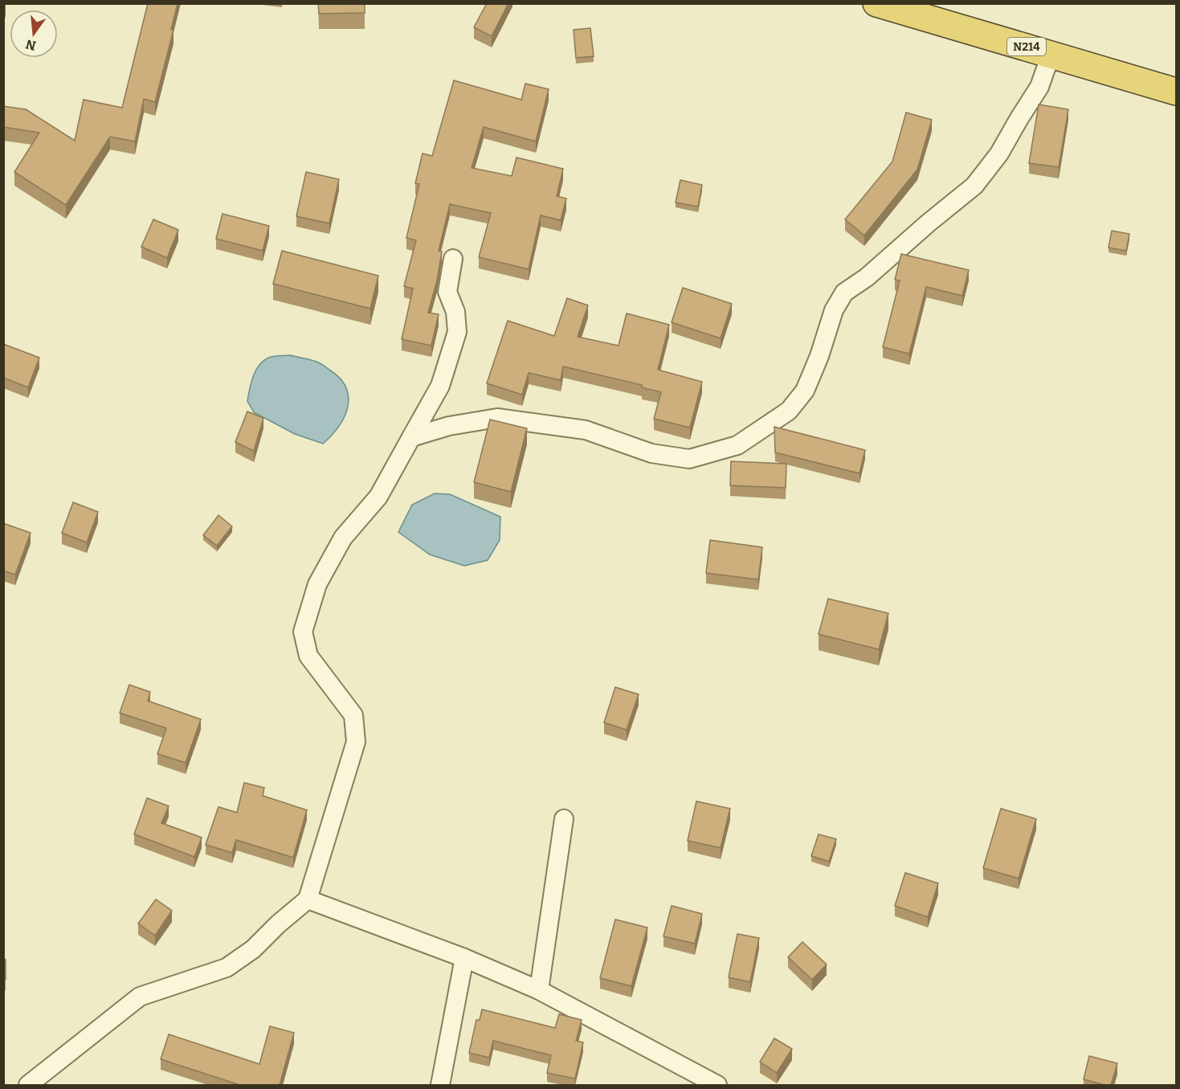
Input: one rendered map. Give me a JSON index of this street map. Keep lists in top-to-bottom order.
{
  "streets": {
    "highway": ["N214"]
  },
  "north": "bottom"
}
